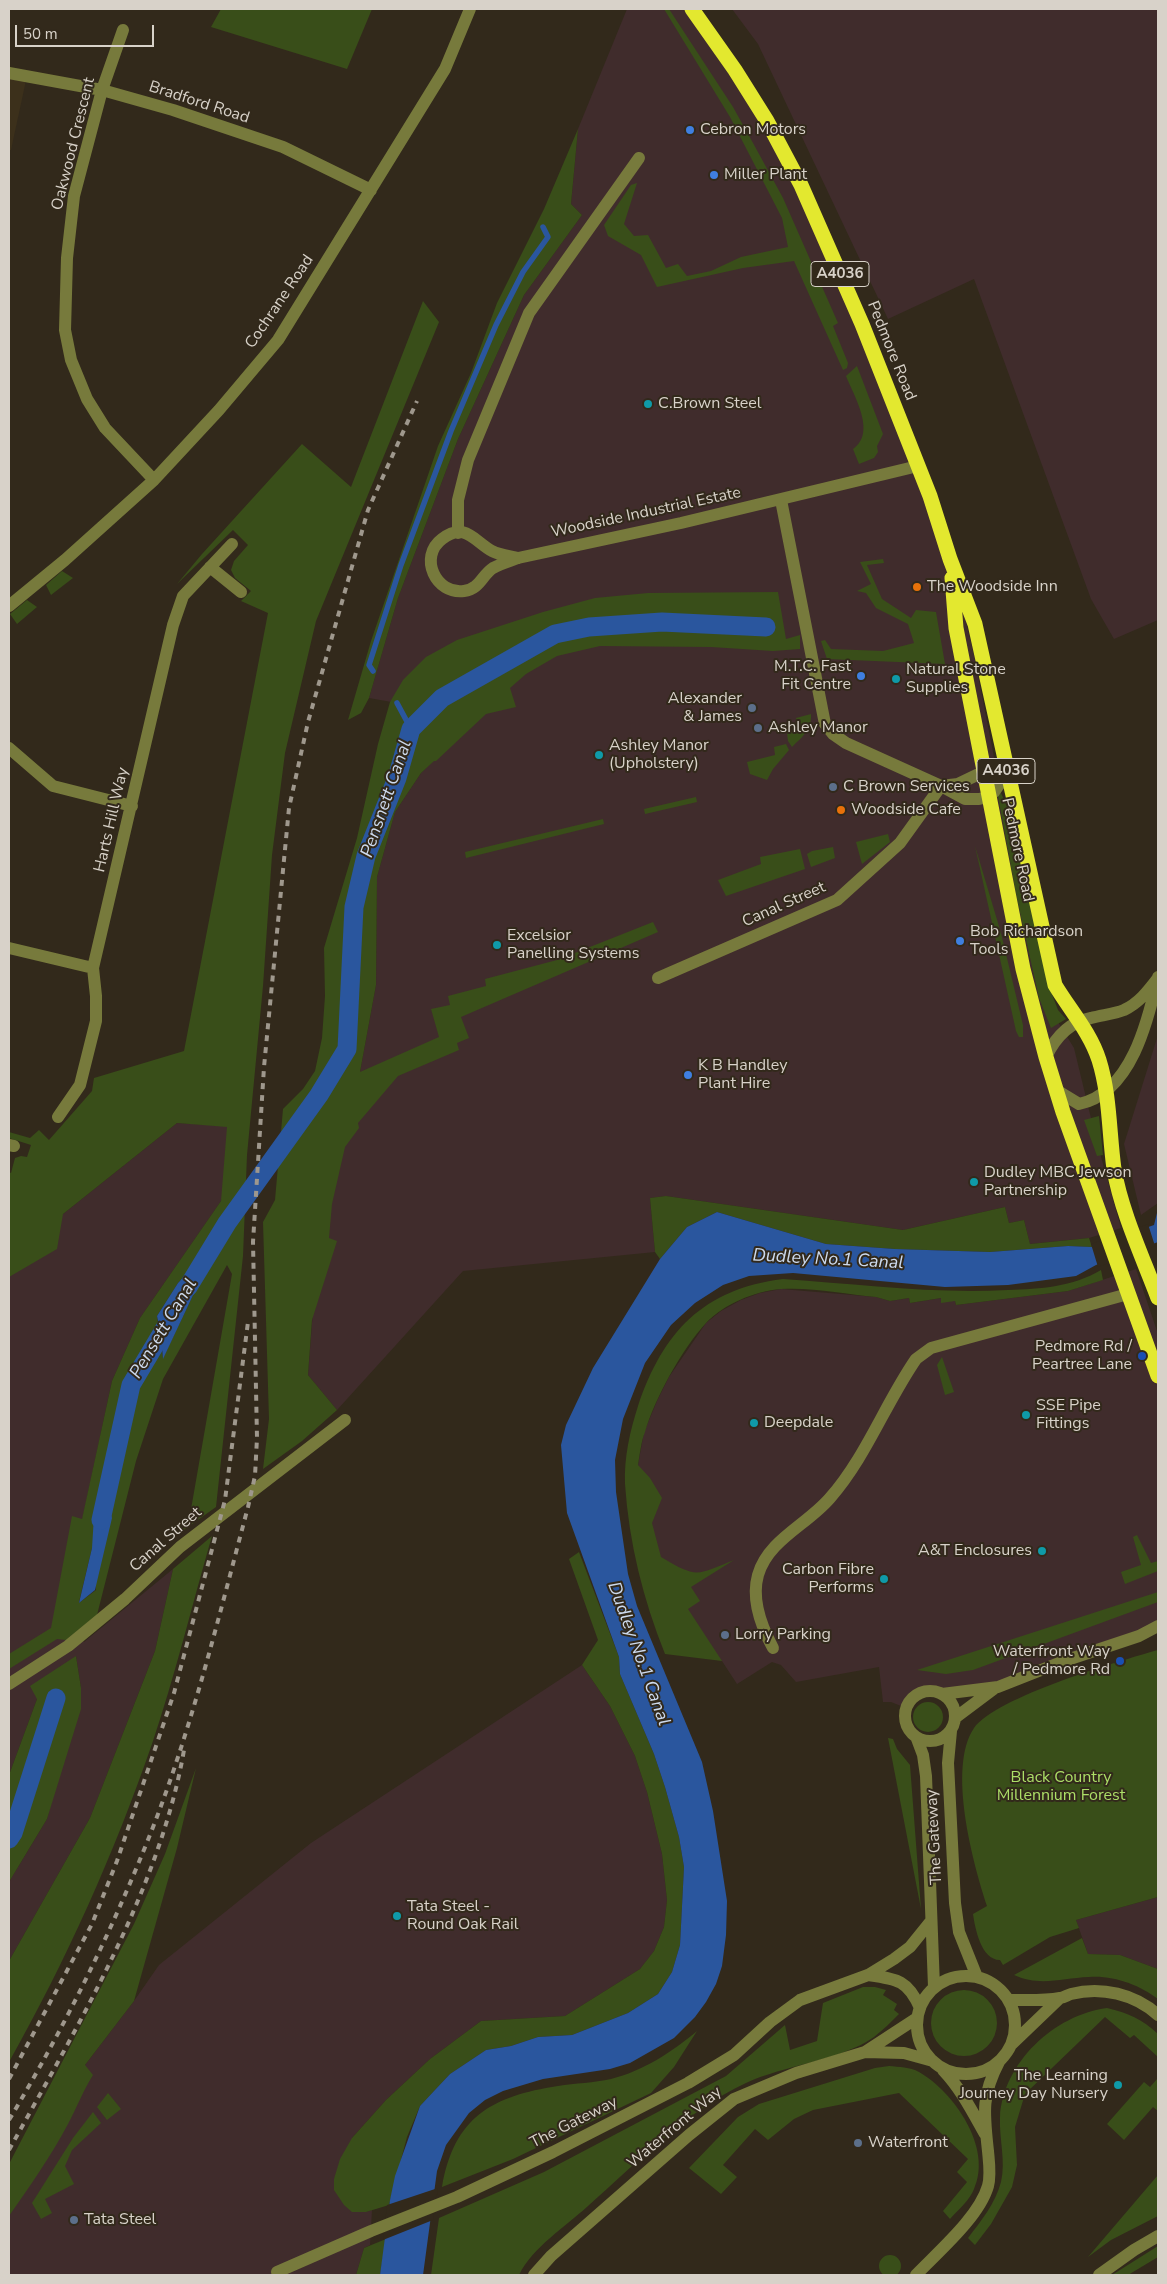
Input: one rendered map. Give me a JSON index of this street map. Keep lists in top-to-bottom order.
{
  "streets": {
    "highway": ["A4036", "Pedmore Road"],
    "street": [
      "Bradford Road",
      "Oakwood Crescent",
      "Cochrane Road",
      "Woodside Industrial Estate",
      "Harts Hill Way",
      "Canal Street",
      "The Gateway",
      "Waterfront Way"
    ]
  },
  "crossings": [
    ["Bradford Road", "Oakwood Crescent"],
    ["Bradford Road", "Cochrane Road"],
    ["Oakwood Crescent", "Cochrane Road"],
    ["A4036", "Pedmore Road"],
    ["Pedmore Road", "Woodside Industrial Estate"],
    ["The Gateway", "Waterfront Way"]
  ],
  "water": ["Pensnett Canal", "Dudley No.1 Canal", "Pensett Canal"],
  "parks": ["Black Country Millennium Forest"],
  "places": [
    "Cebron Motors",
    "Miller Plant",
    "C.Brown Steel",
    "The Woodside Inn",
    "M.T.C. Fast Fit Centre",
    "Natural Stone Supplies",
    "Alexander & James",
    "Ashley Manor",
    "Ashley Manor (Upholstery)",
    "C Brown Services",
    "Woodside Cafe",
    "Bob Richardson Tools",
    "Excelsior Panelling Systems",
    "K B Handley Plant Hire",
    "Dudley MBC Jewson Partnership",
    "Pedmore Rd / Peartree Lane",
    "SSE Pipe Fittings",
    "Deepdale",
    "A&T Enclosures",
    "Carbon Fibre Performs",
    "Lorry Parking",
    "Waterfront Way / Pedmore Rd",
    "Tata Steel - Round Oak Rail",
    "The Learning Journey Day Nursery",
    "Waterfront",
    "Tata Steel"
  ],
  "scale_bar": "50 m"
}
